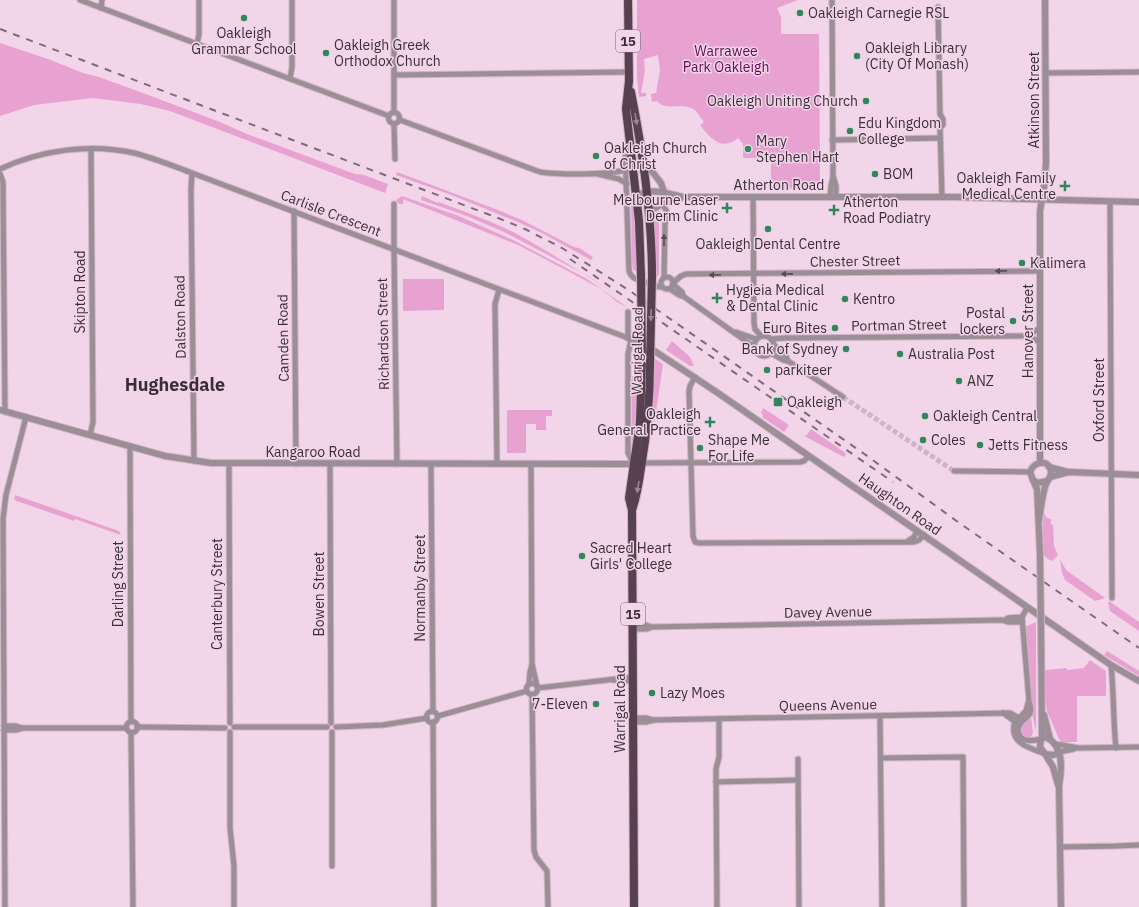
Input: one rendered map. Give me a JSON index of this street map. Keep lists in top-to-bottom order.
{
  "streets": {
    "highway": ["15", "Warrigal Road"],
    "street": [
      "Atkinson Street",
      "Atherton Road",
      "Carlisle Crescent",
      "Chester Street",
      "Skipton Road",
      "Dalston Road",
      "Portman Street",
      "Hanover Street",
      "Richardson Street",
      "Camden Road",
      "Oxford Street",
      "Kangaroo Road",
      "Haughton Road",
      "Darling Street",
      "Normanby Street",
      "Canterbury Street",
      "Bowen Street",
      "Davey Avenue",
      "Queens Avenue"
    ]
  },
  "crossings": [
    ["Atkinson Street", "Atherton Road"],
    ["Atkinson Street", "Hanover Street"],
    ["Atherton Road", "Hanover Street"],
    ["Atherton Road", "Warrigal Road"],
    ["Atherton Road", "Oxford Street"],
    ["Carlisle Crescent", "Skipton Road"],
    ["Carlisle Crescent", "Dalston Road"],
    ["Carlisle Crescent", "Richardson Street"],
    ["Carlisle Crescent", "Camden Road"],
    ["Carlisle Crescent", "Warrigal Road"],
    ["Carlisle Crescent", "Haughton Road"],
    ["Chester Street", "Hanover Street"],
    ["Chester Street", "Warrigal Road"],
    ["Skipton Road", "Kangaroo Road"],
    ["Dalston Road", "Kangaroo Road"],
    ["Portman Street", "Hanover Street"],
    ["Richardson Street", "Kangaroo Road"],
    ["Camden Road", "Kangaroo Road"],
    ["Warrigal Road", "Kangaroo Road"],
    ["Warrigal Road", "Davey Avenue"],
    ["Warrigal Road", "Queens Avenue"],
    ["Kangaroo Road", "Darling Street"],
    ["Kangaroo Road", "Normanby Street"],
    ["Kangaroo Road", "Canterbury Street"],
    ["Kangaroo Road", "Bowen Street"]
  ],
  "one_way": ["Chester Street"],
  "districts": ["Hughesdale"],
  "parks": ["Warrawee Park Oakleigh"],
  "places": {
    "other": [
      "Oakleigh Carnegie RSL",
      "Oakleigh Grammar School",
      "Oakleigh Greek Orthodox Church",
      "Oakleigh Library (City Of Monash)",
      "Oakleigh Uniting Church",
      "Edu Kingdom College",
      "Mary Stephen Hart",
      "Oakleigh Church of Christ",
      "BOM",
      "Oakleigh Dental Centre",
      "Kalimera",
      "Kentro",
      "Postal lockers",
      "Euro Bites",
      "Bank of Sydney",
      "Australia Post",
      "parkiteer",
      "ANZ",
      "Oakleigh Central",
      "Coles",
      "Jetts Fitness",
      "Shape Me For Life",
      "Sacred Heart Girls' College",
      "Lazy Moes",
      "7-Eleven"
    ],
    "health": [
      "Oakleigh Family Medical Centre",
      "Melbourne Laser Derm Clinic",
      "Atherton Road Podiatry",
      "Hygieia Medical & Dental Clinic",
      "Oakleigh General Practice"
    ],
    "transit": ["Oakleigh"]
  }
}
